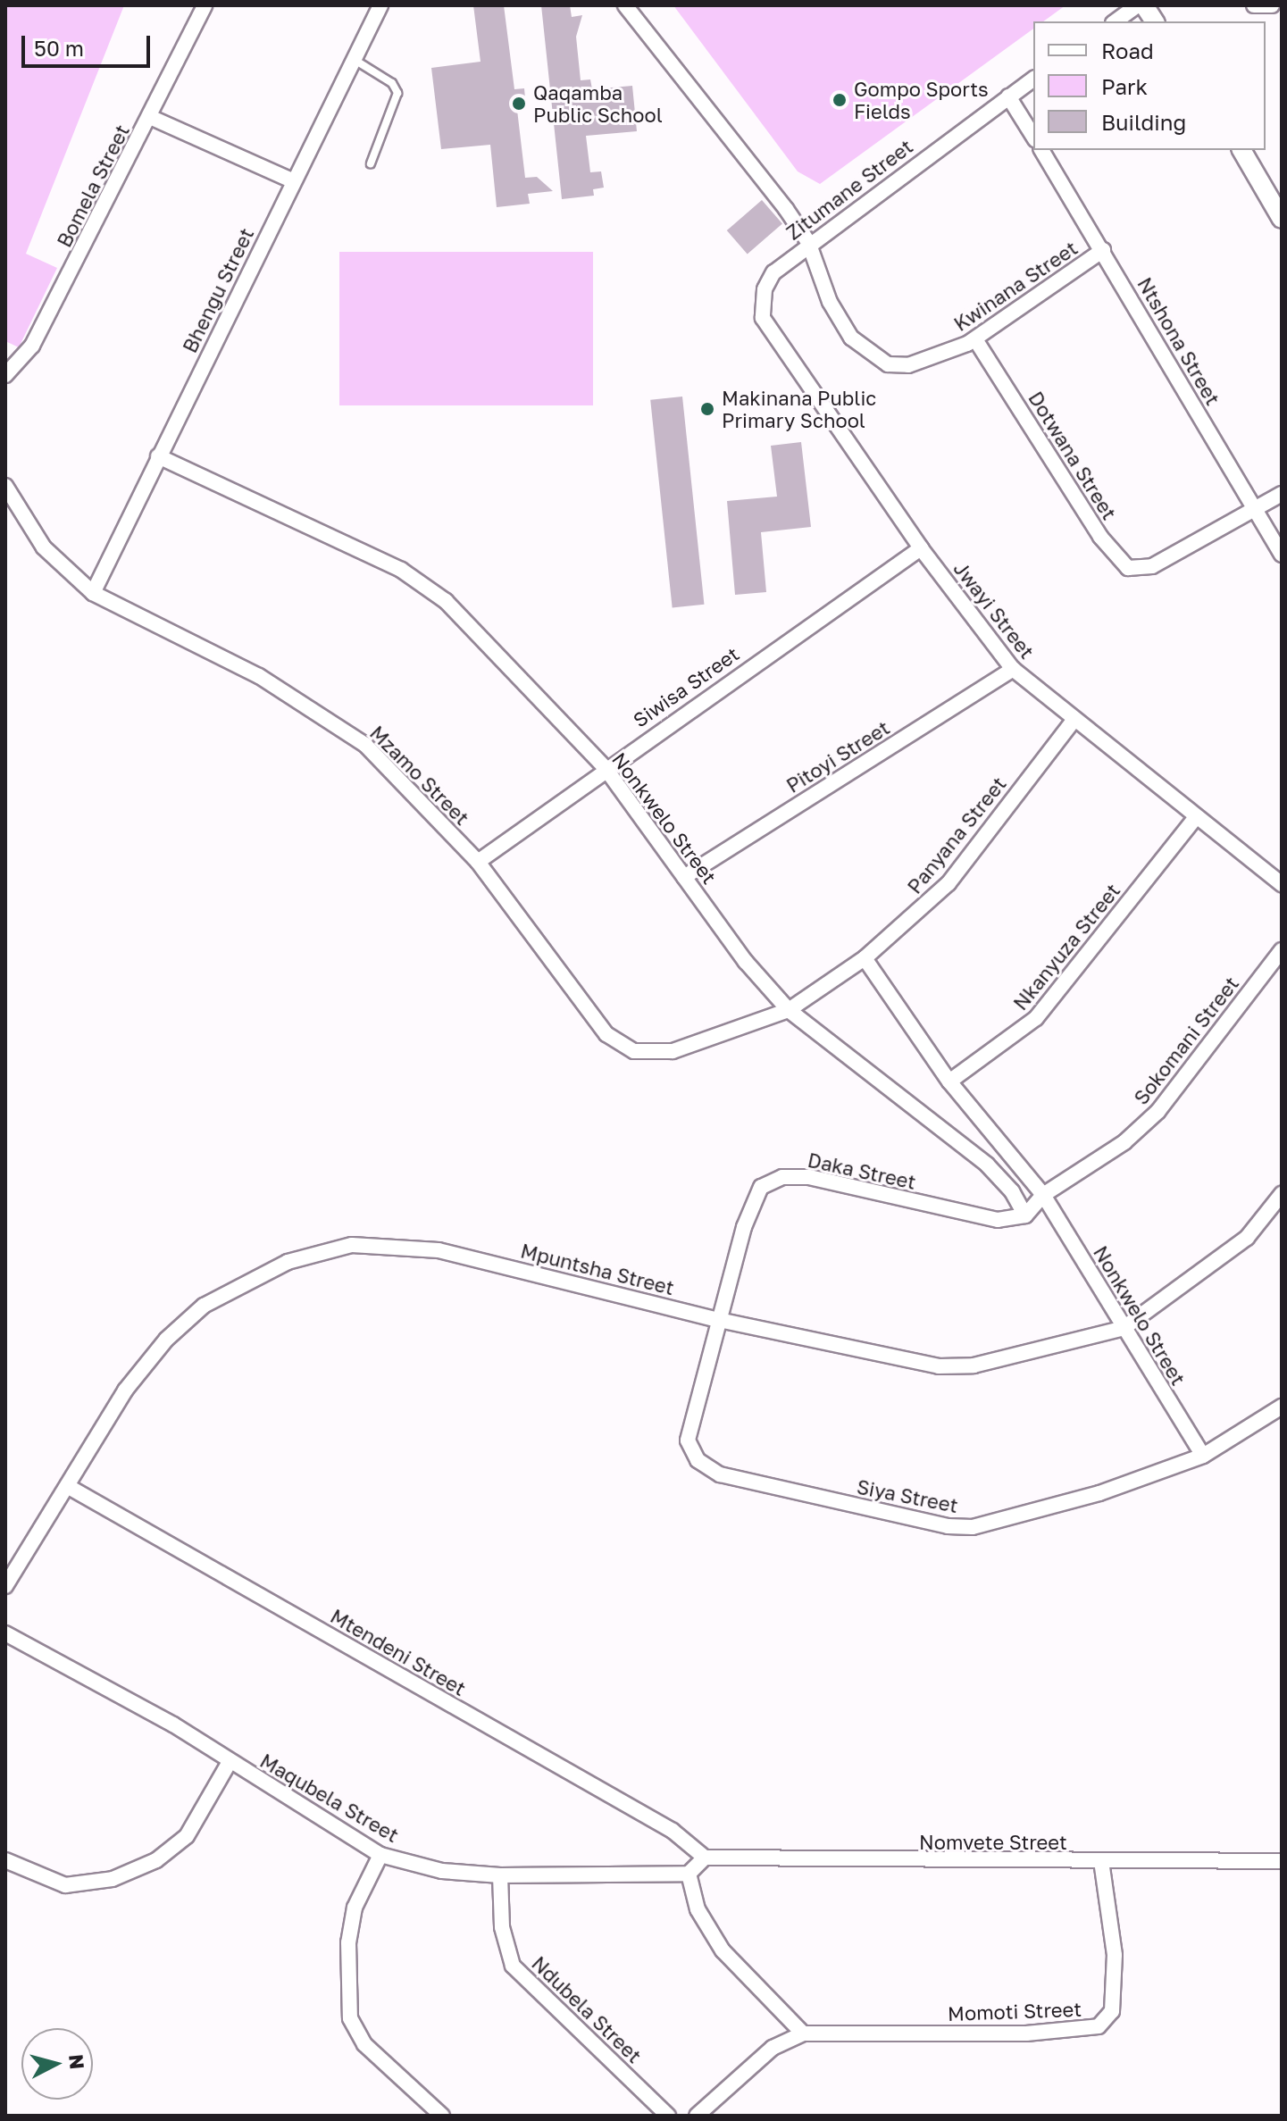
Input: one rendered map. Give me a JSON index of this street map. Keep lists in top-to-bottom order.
{
  "streets": {
    "street": [
      "Bomela Street",
      "Zitumane Street",
      "Kwinana Street",
      "Bhengu Street",
      "Ntshona Street",
      "Dotwana Street",
      "Jwayi Street",
      "Siwisa Street",
      "Pitoyi Street",
      "Mzamo Street",
      "Nonkwelo Street",
      "Panyana Street",
      "Nkanyuza Street",
      "Sokomani Street",
      "Daka Street",
      "Mpuntsha Street",
      "Siya Street",
      "Mtendeni Street",
      "Maqubela Street",
      "Nomvete Street",
      "Ndubela Street",
      "Momoti Street"
    ]
  },
  "crossings": [
    ["Zitumane Street", "Kwinana Street"],
    ["Zitumane Street", "Jwayi Street"],
    ["Kwinana Street", "Ntshona Street"],
    ["Kwinana Street", "Dotwana Street"],
    ["Bhengu Street", "Mzamo Street"],
    ["Bhengu Street", "Nonkwelo Street"],
    ["Ntshona Street", "Dotwana Street"],
    ["Jwayi Street", "Siwisa Street"],
    ["Jwayi Street", "Pitoyi Street"],
    ["Jwayi Street", "Panyana Street"],
    ["Jwayi Street", "Nkanyuza Street"],
    ["Siwisa Street", "Mzamo Street"],
    ["Siwisa Street", "Nonkwelo Street"],
    ["Pitoyi Street", "Nonkwelo Street"],
    ["Mzamo Street", "Nonkwelo Street"],
    ["Mzamo Street", "Panyana Street"],
    ["Nonkwelo Street", "Panyana Street"],
    ["Nonkwelo Street", "Nkanyuza Street"],
    ["Nonkwelo Street", "Sokomani Street"],
    ["Nonkwelo Street", "Daka Street"],
    ["Nonkwelo Street", "Mpuntsha Street"],
    ["Nonkwelo Street", "Siya Street"],
    ["Daka Street", "Mpuntsha Street"],
    ["Daka Street", "Siya Street"],
    ["Mpuntsha Street", "Siya Street"],
    ["Mpuntsha Street", "Mtendeni Street"],
    ["Mtendeni Street", "Nomvete Street"],
    ["Maqubela Street", "Ndubela Street"],
    ["Nomvete Street", "Momoti Street"]
  ],
  "places": ["Gompo Sports Fields", "Qaqamba Public School", "Makinana Public Primary School"],
  "legend": ["Road", "Park", "Building"],
  "scale_bar": "50 m",
  "north": "right"
}
